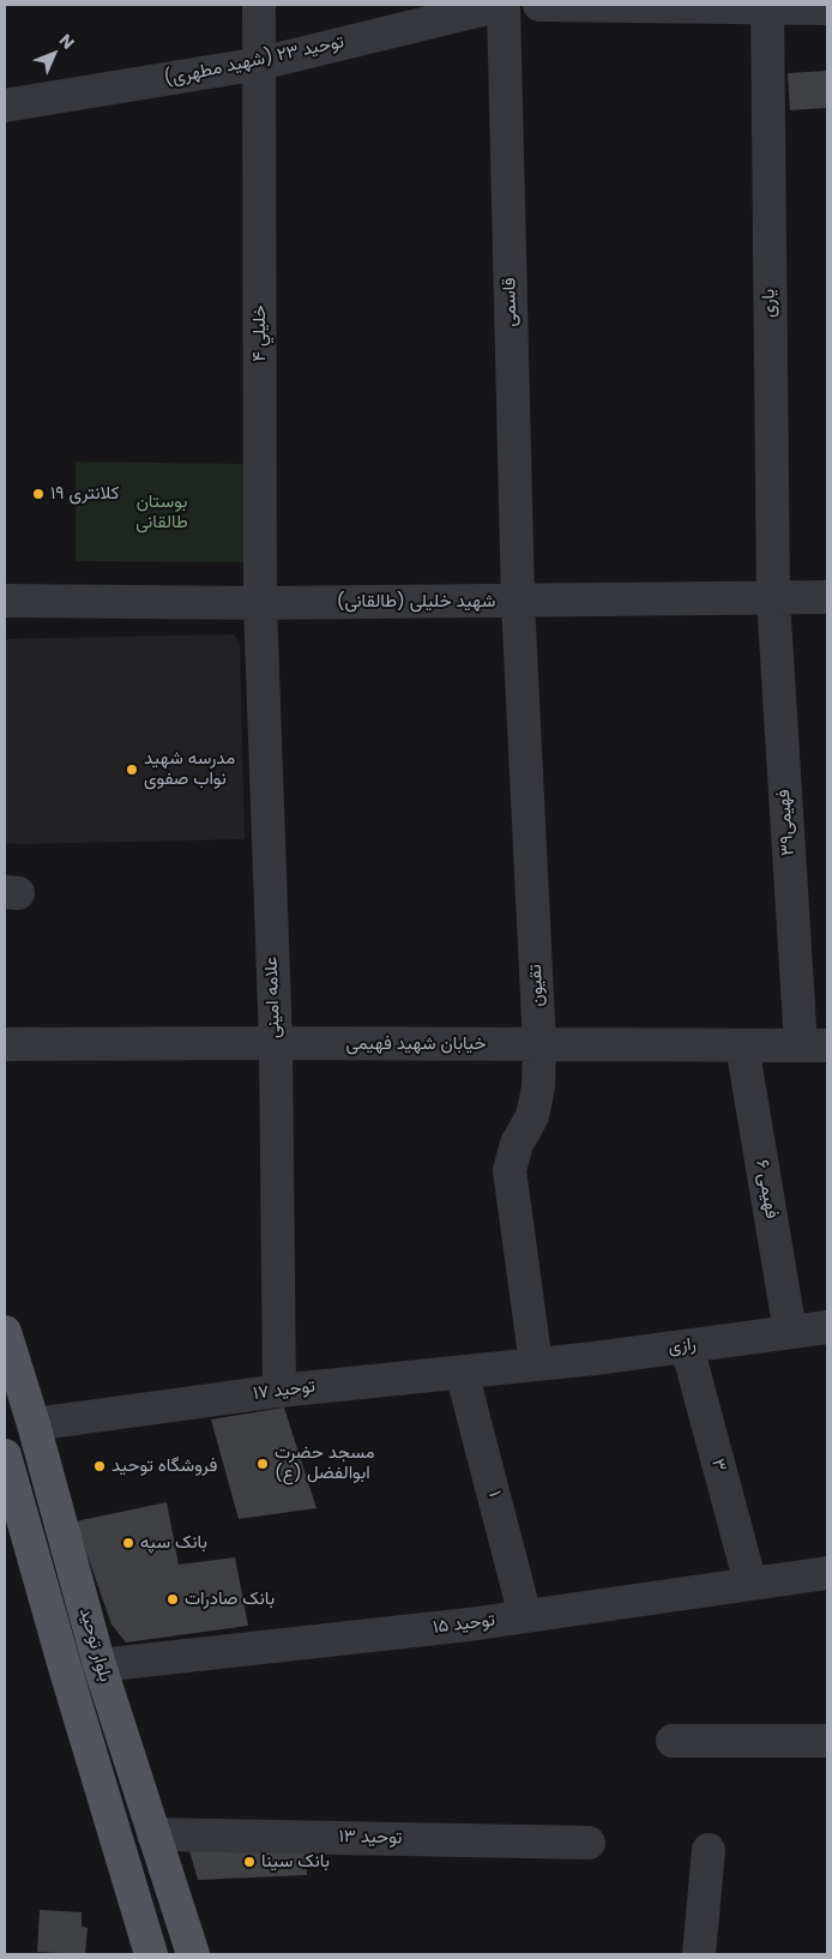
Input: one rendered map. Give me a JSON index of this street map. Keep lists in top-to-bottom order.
{
  "streets": {
    "main road": ["بلوار توحید"],
    "street": [
      "توحید ۲۳ (شهید مطهری)",
      "قاسمی",
      "یاری",
      "خليلي ۴",
      "شهید خلیلی (طالقانی)",
      "فهیمی۳۹",
      "تقیون",
      "علامه امینی",
      "خیابان شهید فهیمی",
      "فهیمی ۶",
      "رازی",
      "توحید ۱۷",
      "۳",
      "۱",
      "توحید ۱۵",
      "توحید ۱۳"
    ]
  },
  "crossings": [
    ["توحید ۲۳ (شهید مطهری)", "قاسمی"],
    ["توحید ۲۳ (شهید مطهری)", "خليلي ۴"],
    ["قاسمی", "شهید خلیلی (طالقانی)"],
    ["قاسمی", "تقیون"],
    ["یاری", "شهید خلیلی (طالقانی)"],
    ["یاری", "فهیمی۳۹"],
    ["خليلي ۴", "شهید خلیلی (طالقانی)"],
    ["خليلي ۴", "علامه امینی"],
    ["شهید خلیلی (طالقانی)", "فهیمی۳۹"],
    ["شهید خلیلی (طالقانی)", "تقیون"],
    ["شهید خلیلی (طالقانی)", "علامه امینی"],
    ["فهیمی۳۹", "خیابان شهید فهیمی"],
    ["تقیون", "خیابان شهید فهیمی"],
    ["تقیون", "رازی"],
    ["تقیون", "توحید ۱۷"],
    ["علامه امینی", "خیابان شهید فهیمی"],
    ["علامه امینی", "توحید ۱۷"],
    ["خیابان شهید فهیمی", "فهیمی ۶"],
    ["فهیمی ۶", "رازی"],
    ["رازی", "توحید ۱۷"],
    ["رازی", "۳"],
    ["توحید ۱۷", "۱"],
    ["توحید ۱۷", "بلوار توحید"],
    ["۳", "توحید ۱۵"],
    ["۱", "توحید ۱۵"],
    ["توحید ۱۵", "بلوار توحید"],
    ["بلوار توحید", "توحید ۱۳"]
  ],
  "parks": ["بوستان طالقانی"],
  "places": [
    "کلانتری ۱۹",
    "مدرسه شهید نواب صفوی",
    "مسجد حضرت ابوالفضل (ع)",
    "فروشگاه توحید",
    "بانک سپه",
    "بانک صادرات",
    "بانک سینا"
  ],
  "north": "top right"
}
